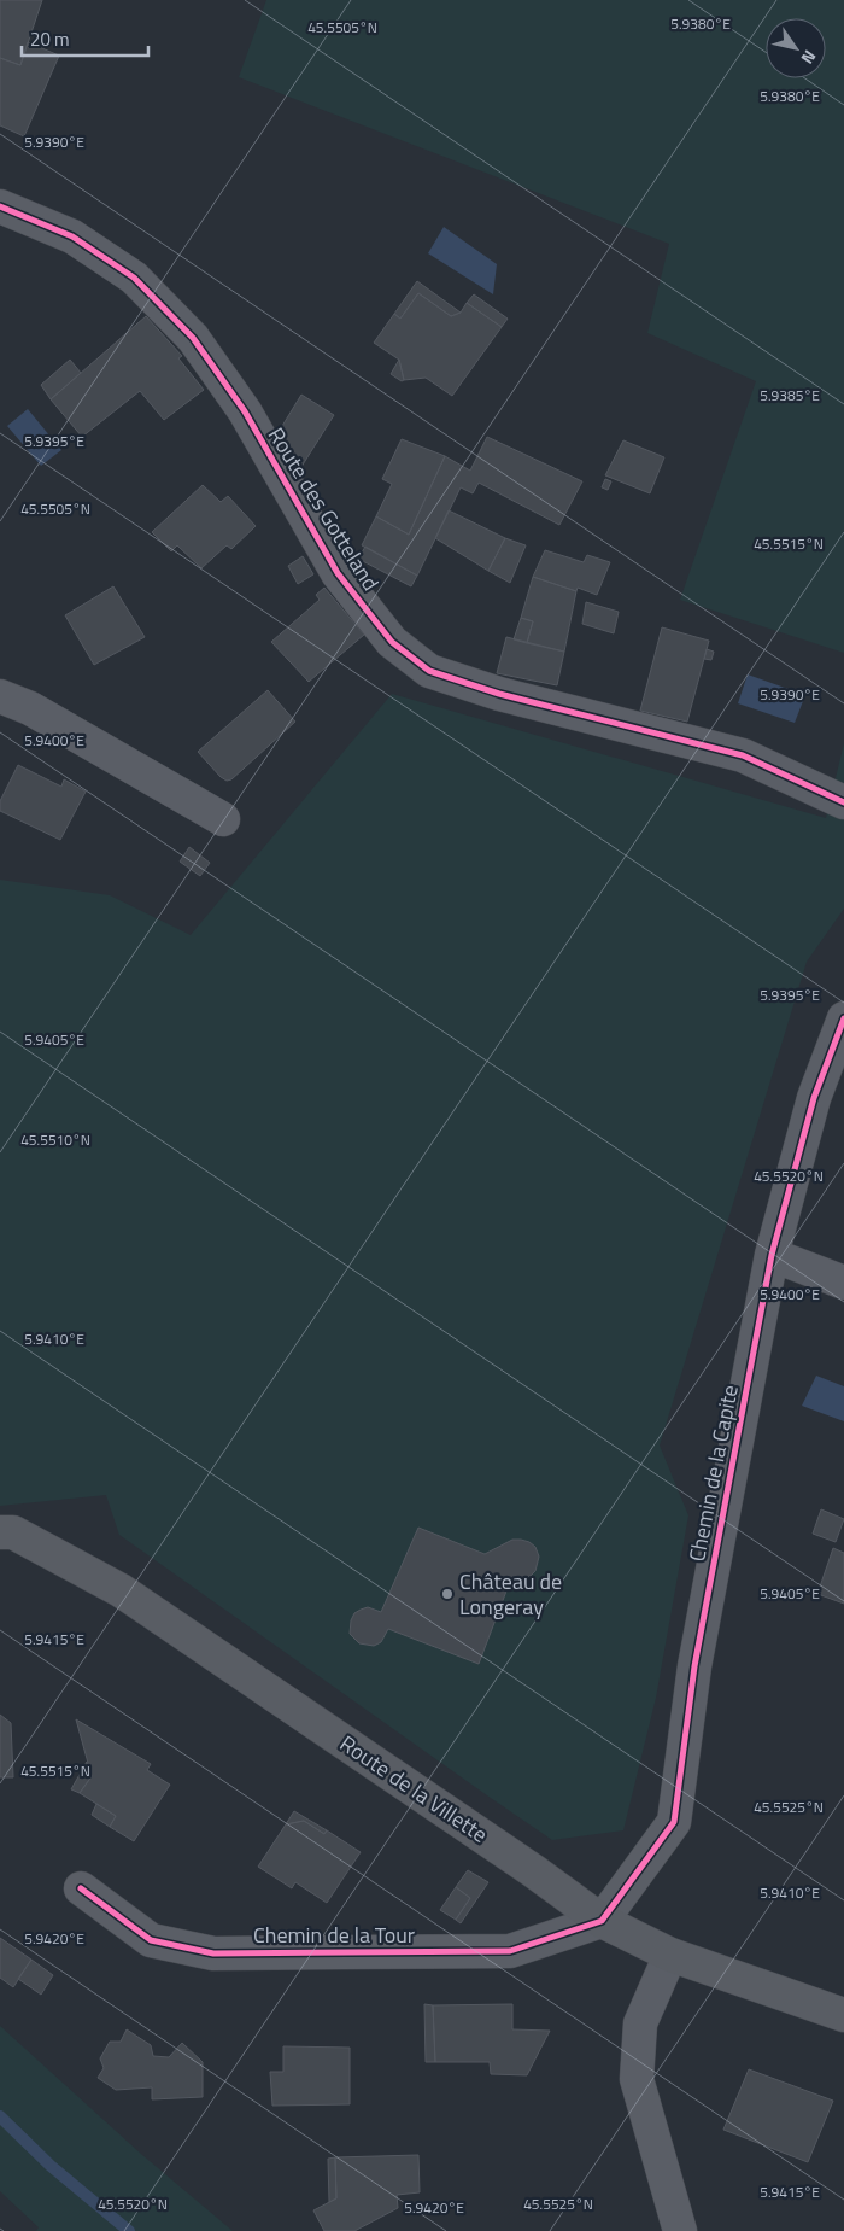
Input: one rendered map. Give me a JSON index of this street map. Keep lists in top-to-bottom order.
{
  "streets": {
    "main road": ["Route de la Villette"],
    "street": ["Route des Gotteland", "Chemin de la Capite", "Chemin de la Tour"]
  },
  "crossings": [
    ["Chemin de la Capite", "Route de la Villette"],
    ["Chemin de la Capite", "Chemin de la Tour"],
    ["Route de la Villette", "Chemin de la Tour"]
  ],
  "places": ["Château de Longeray"],
  "scale_bar": "20 m",
  "north": "bottom right",
  "coordinates": [
    "5.9380°E",
    "45.5505°N",
    "5.9390°E",
    "5.9385°E",
    "5.9395°E",
    "45.5515°N",
    "5.9400°E",
    "5.9405°E",
    "45.5510°N",
    "45.5520°N",
    "5.9410°E",
    "5.9415°E",
    "45.5525°N",
    "5.9420°E"
  ]
}
